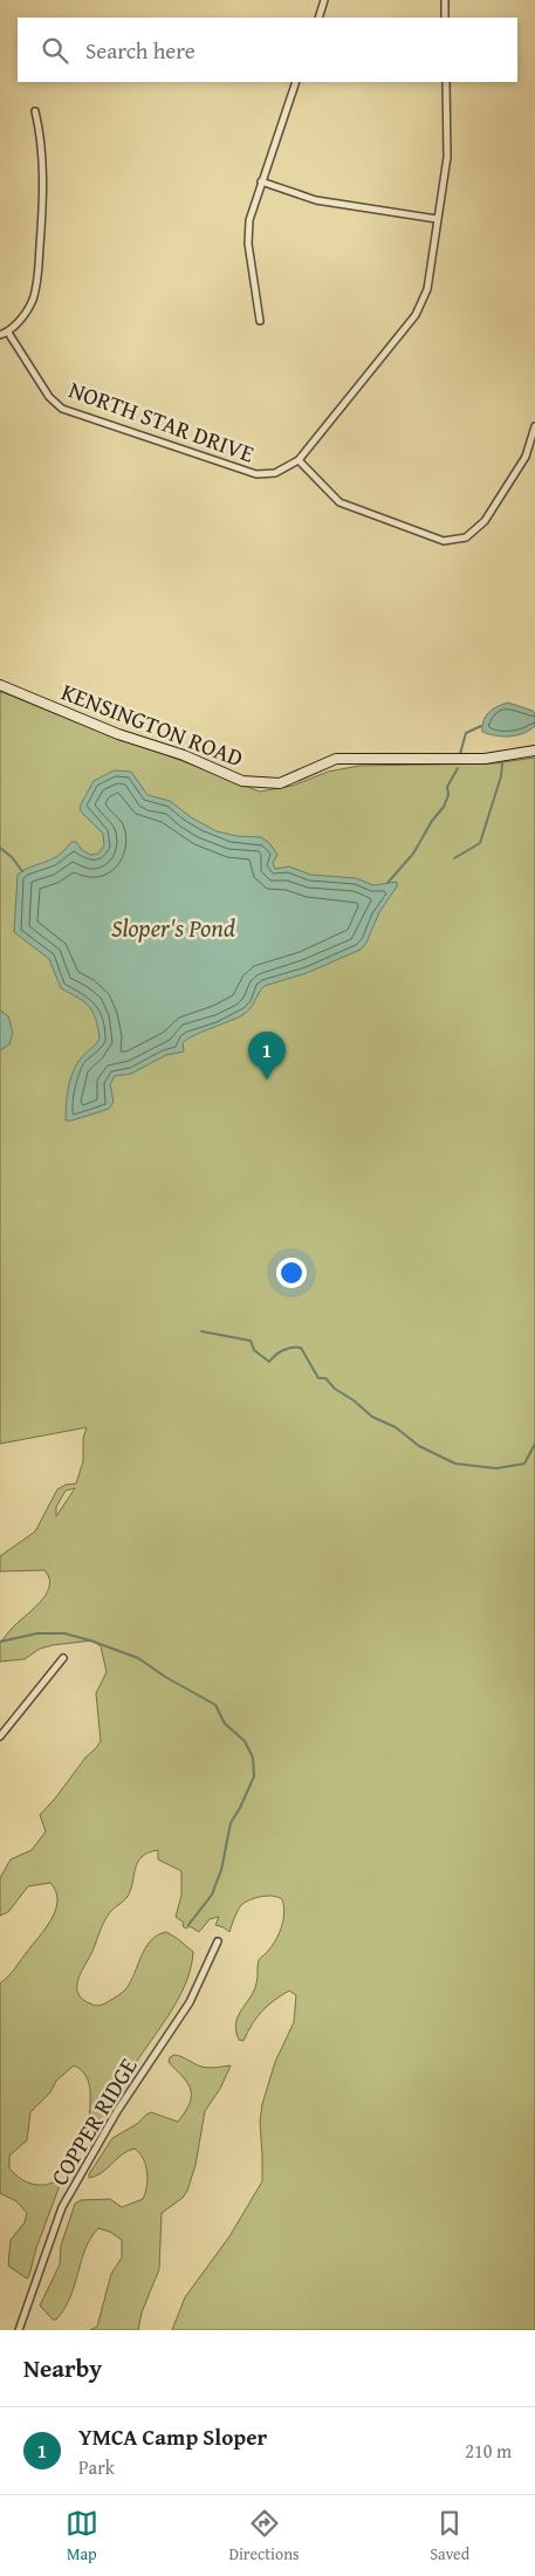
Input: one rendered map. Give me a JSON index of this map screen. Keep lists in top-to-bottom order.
{
  "streets": {
    "main road": ["KENSINGTON ROAD"],
    "street": ["NORTH STAR DRIVE", "COPPER RIDGE"]
  },
  "water": ["Sloper's Pond"],
  "page": {
    "search": "Search here",
    "pins": "1",
    "heading": "Nearby",
    "list": [
      {
        "mark": "1",
        "name": "YMCA Camp Sloper",
        "note": "Park",
        "value": "210 m"
      }
    ],
    "nav": ["Map", "Directions", "Saved"]
  }
}
